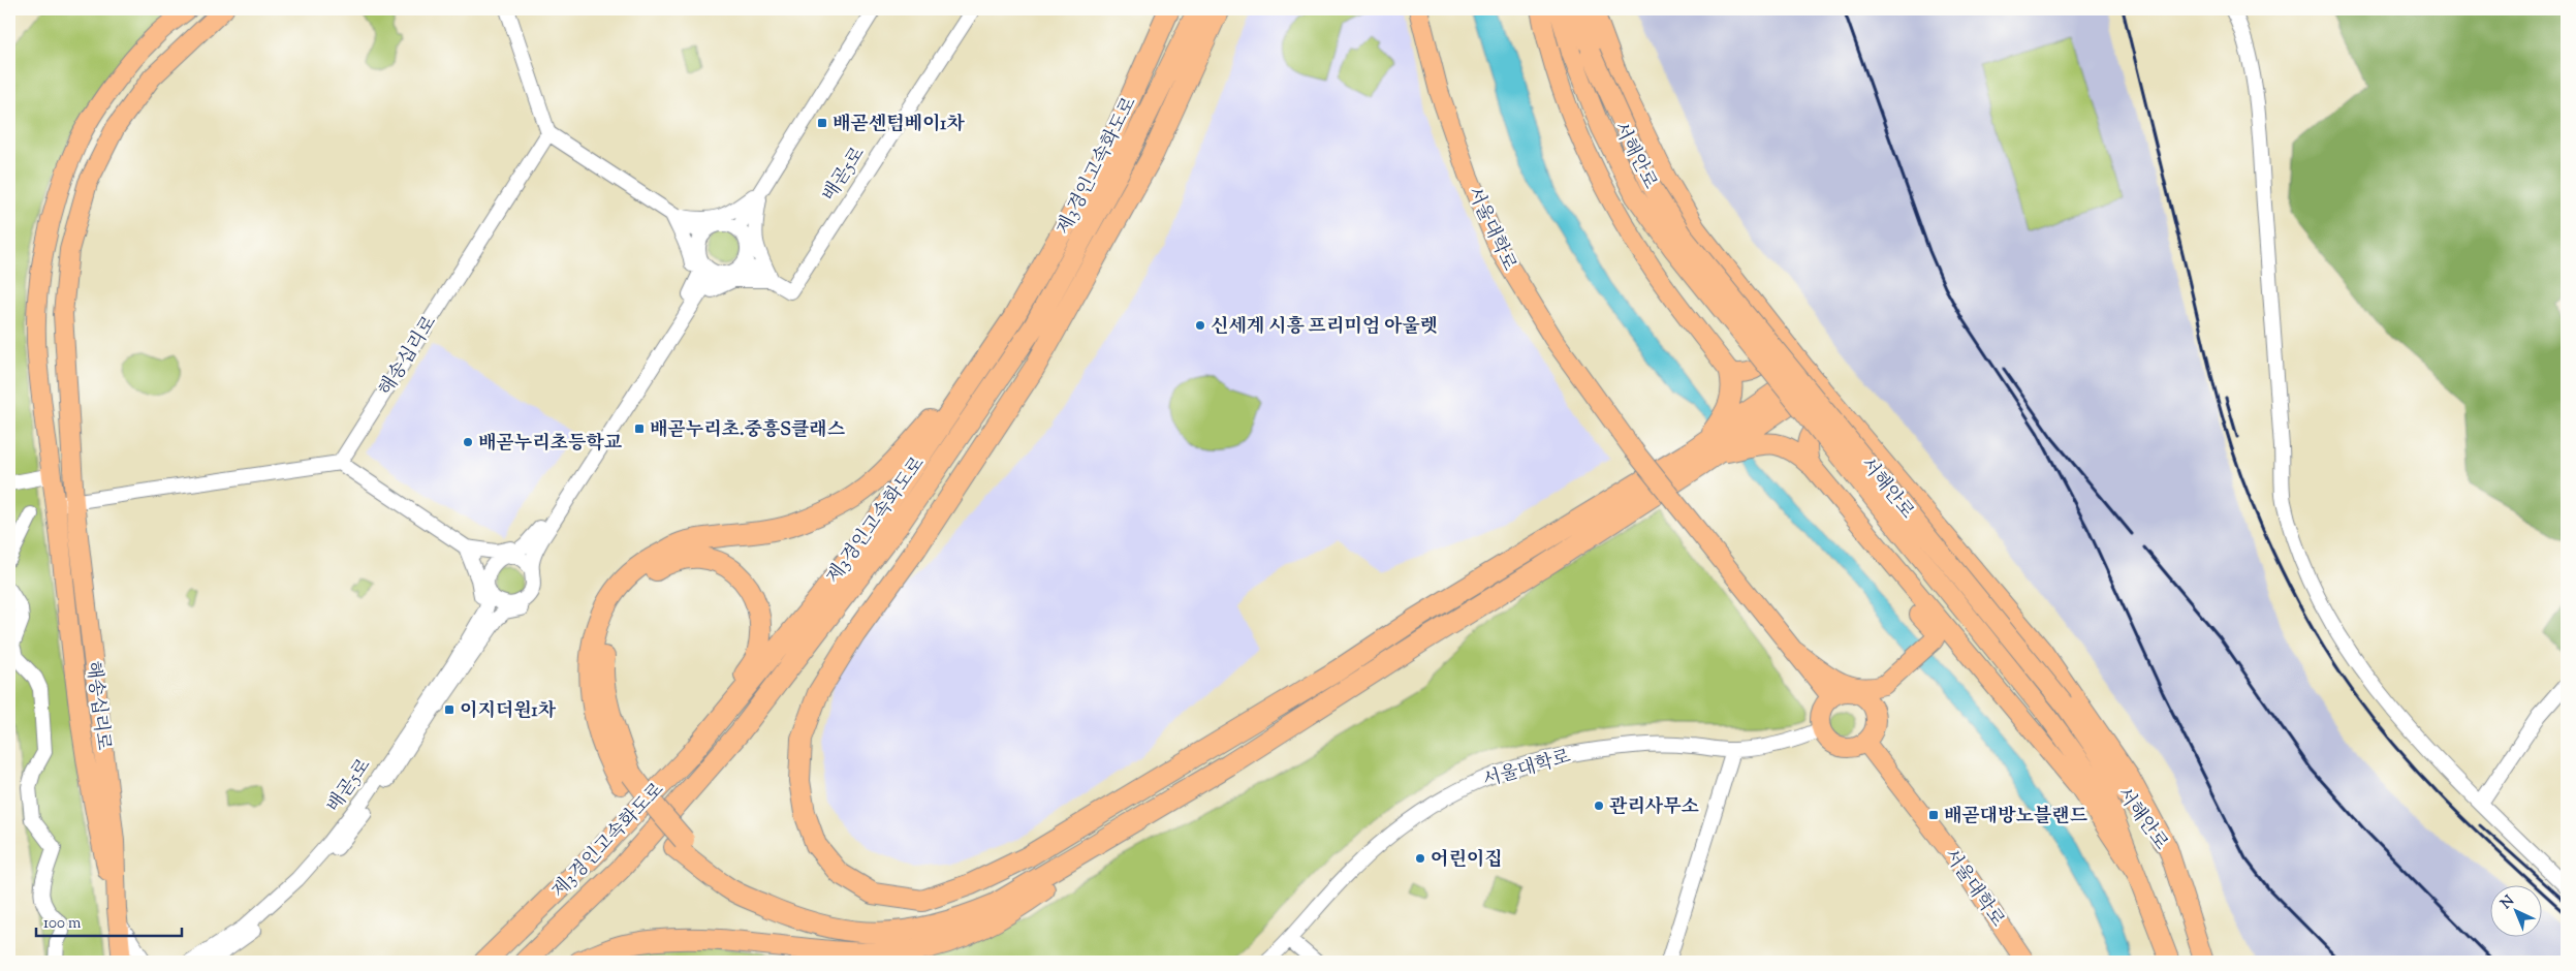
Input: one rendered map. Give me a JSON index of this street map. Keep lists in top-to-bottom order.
{
  "streets": {
    "highway": ["제3경인고속화도로"],
    "main road": ["서해안로", "서울대학로", "해송십리로"],
    "street": ["배곧5로"]
  },
  "places": {
    "transit": [
      "배곧센텀베이1차",
      "배곧누리초.중흥S클래스",
      "이지더원1차",
      "배곧대방노블랜드"
    ],
    "other": [
      "신세계 시흥 프리미엄 아울렛",
      "배곧누리초등학교",
      "관리사무소",
      "어린이집"
    ]
  },
  "scale_bar": "100 m",
  "north": "top left"
}
